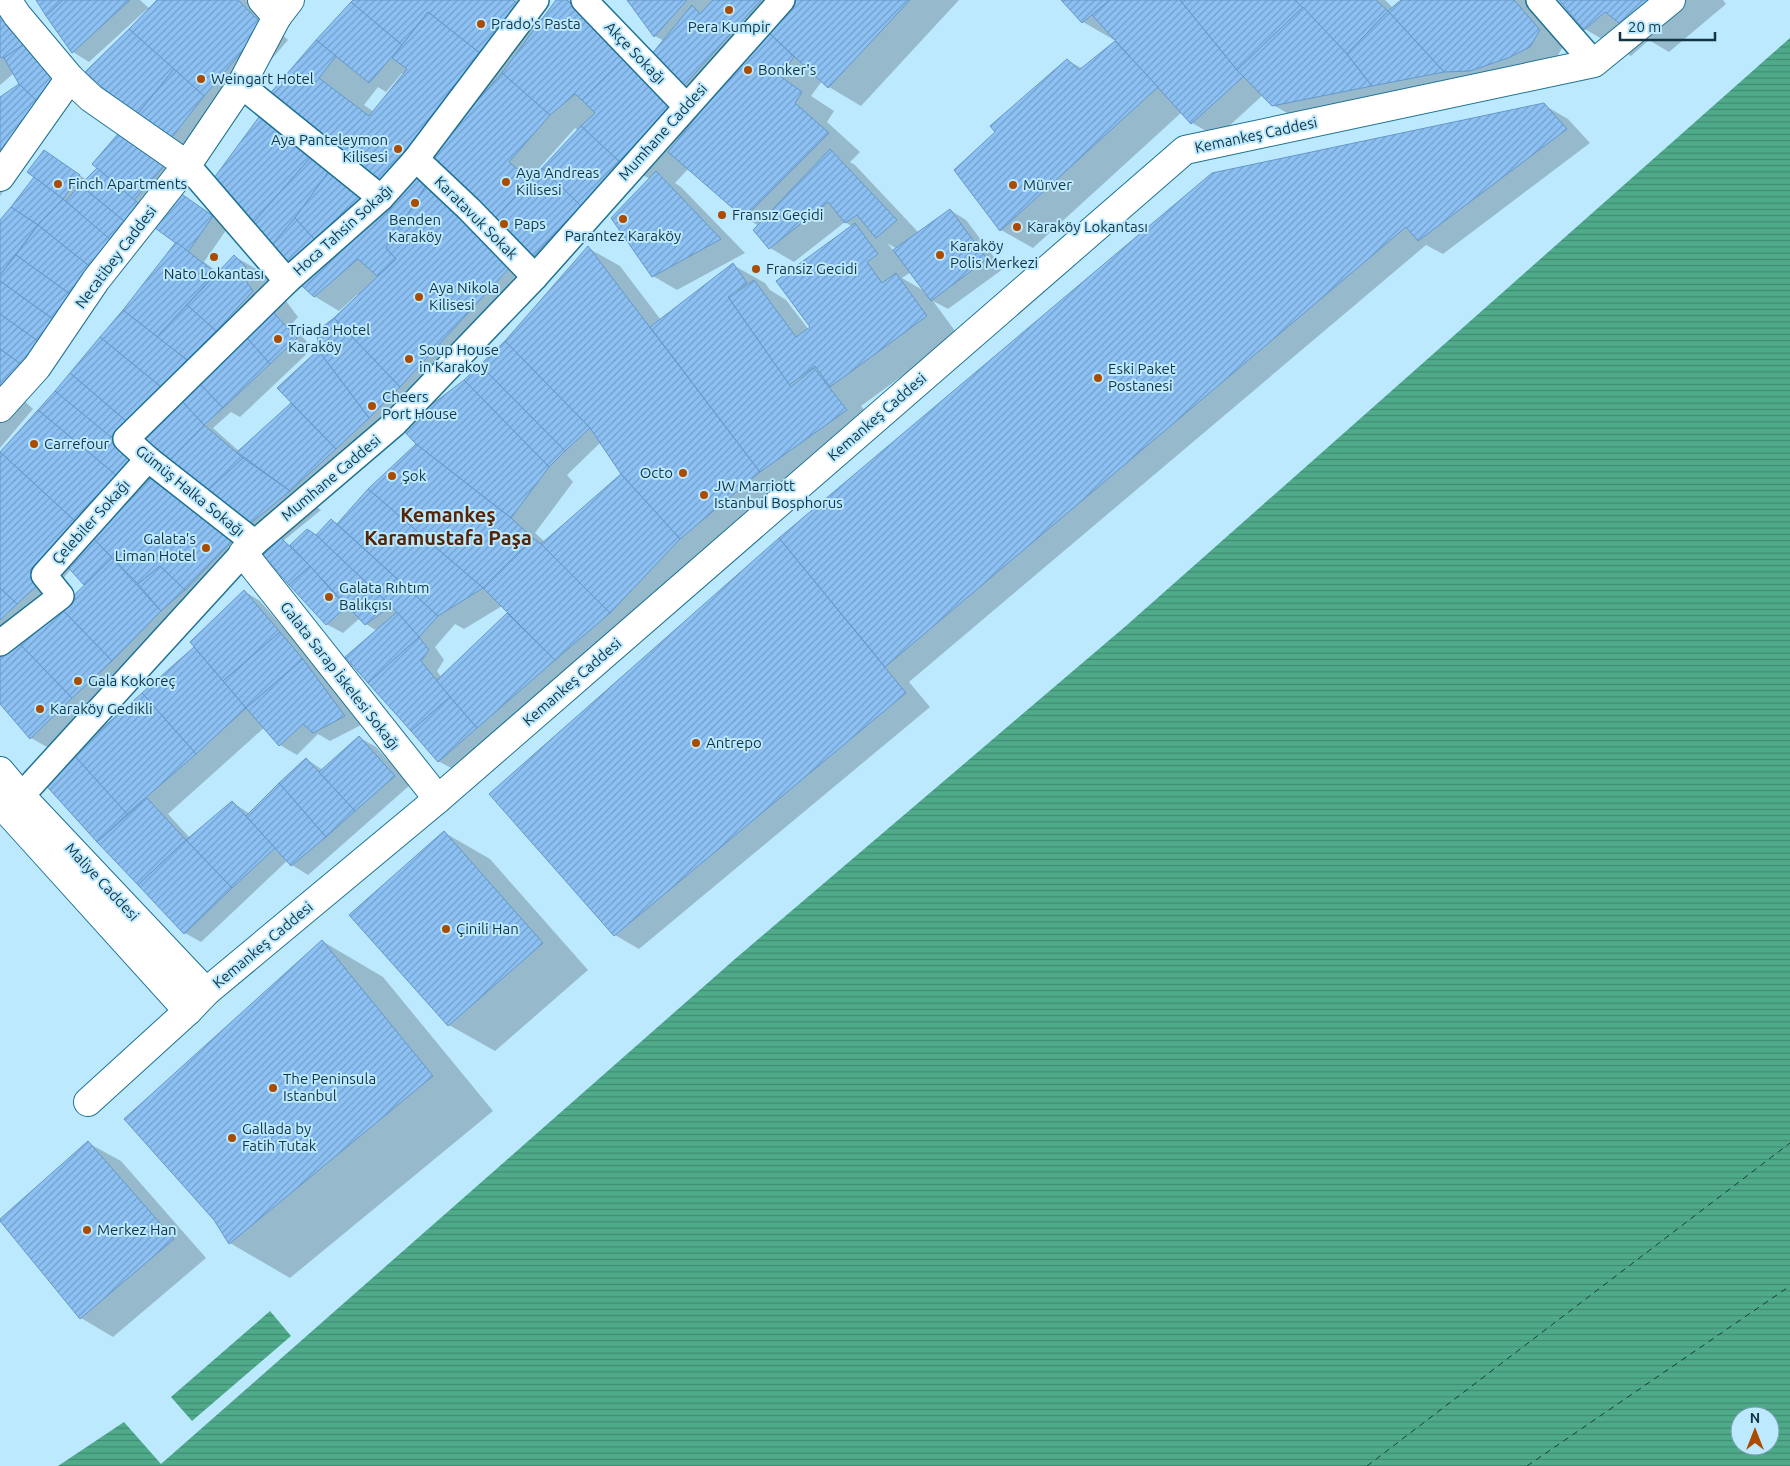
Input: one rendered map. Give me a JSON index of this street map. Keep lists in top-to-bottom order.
{
  "streets": {
    "street": [
      "Akçe Sokağı",
      "Mumhane Caddesi",
      "Kemankeş Caddesi",
      "Karatavuk Sokak",
      "Hoca Tahsin Sokağı",
      "Necatibey Caddesi",
      "Gümüş Halka Sokağı",
      "Çelebiler Sokağı",
      "Galata Sarap İskelesi Sokağı",
      "Maliye Caddesi"
    ]
  },
  "crossings": [
    ["Akçe Sokağı", "Mumhane Caddesi"],
    ["Mumhane Caddesi", "Karatavuk Sokak"],
    ["Mumhane Caddesi", "Gümüş Halka Sokağı"],
    ["Mumhane Caddesi", "Galata Sarap İskelesi Sokağı"],
    ["Mumhane Caddesi", "Maliye Caddesi"],
    ["Kemankeş Caddesi", "Galata Sarap İskelesi Sokağı"],
    ["Kemankeş Caddesi", "Maliye Caddesi"],
    ["Karatavuk Sokak", "Hoca Tahsin Sokağı"],
    ["Hoca Tahsin Sokağı", "Gümüş Halka Sokağı"],
    ["Gümüş Halka Sokağı", "Çelebiler Sokağı"],
    ["Gümüş Halka Sokağı", "Galata Sarap İskelesi Sokağı"]
  ],
  "districts": ["Kemankeş Karamustafa Paşa"],
  "places": [
    "Pera Kumpir",
    "Prado's Pasta",
    "Bonker's",
    "Weingart Hotel",
    "Aya Panteleymon Kilisesi",
    "Aya Andreas Kilisesi",
    "Finch Apartments",
    "Mürver",
    "Benden Karaköy",
    "Fransız Geçidi",
    "Parantez Karaköy",
    "Paps",
    "Karaköy Lokantası",
    "Karaköy Polis Merkezi",
    "Nato Lokantası",
    "Fransiz Gecidi",
    "Aya Nikola Kilisesi",
    "Triada Hotel Karaköy",
    "Soup House in Karakoy",
    "Eski Paket Postanesi",
    "Cheers Port House",
    "Carrefour",
    "Octo",
    "Şok",
    "JW Marriott Istanbul Bosphorus",
    "Galata's Liman Hotel",
    "Galata Rıhtım Balıkçısı",
    "Gala Kokoreç",
    "Karaköy Gedikli",
    "Antrepo",
    "Çinili Han",
    "The Peninsula Istanbul",
    "Gallada by Fatih Tutak",
    "Merkez Han"
  ],
  "scale_bar": "20 m",
  "north": "top"
}
